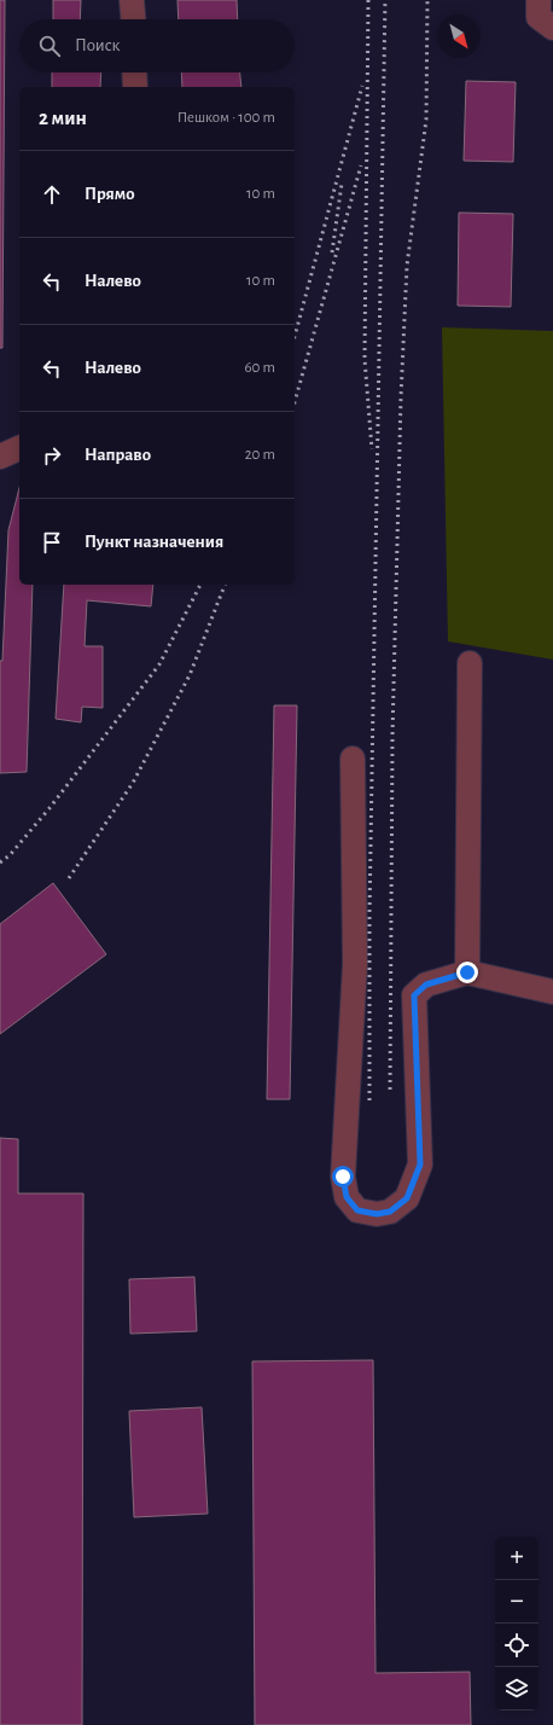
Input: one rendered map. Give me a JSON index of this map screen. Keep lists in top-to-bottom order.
{
  "north": "bottom right",
  "page": {
    "search": "Поиск",
    "heading": ["2 мин", "Пешком · 100 m"],
    "list": [
      ["Прямо", "10 m"],
      ["Налево", "10 m"],
      ["Налево", "60 m"],
      ["Направо", "20 m"],
      "Пункт назначения"
    ],
    "map_buttons": ["+", "−"]
  }
}
